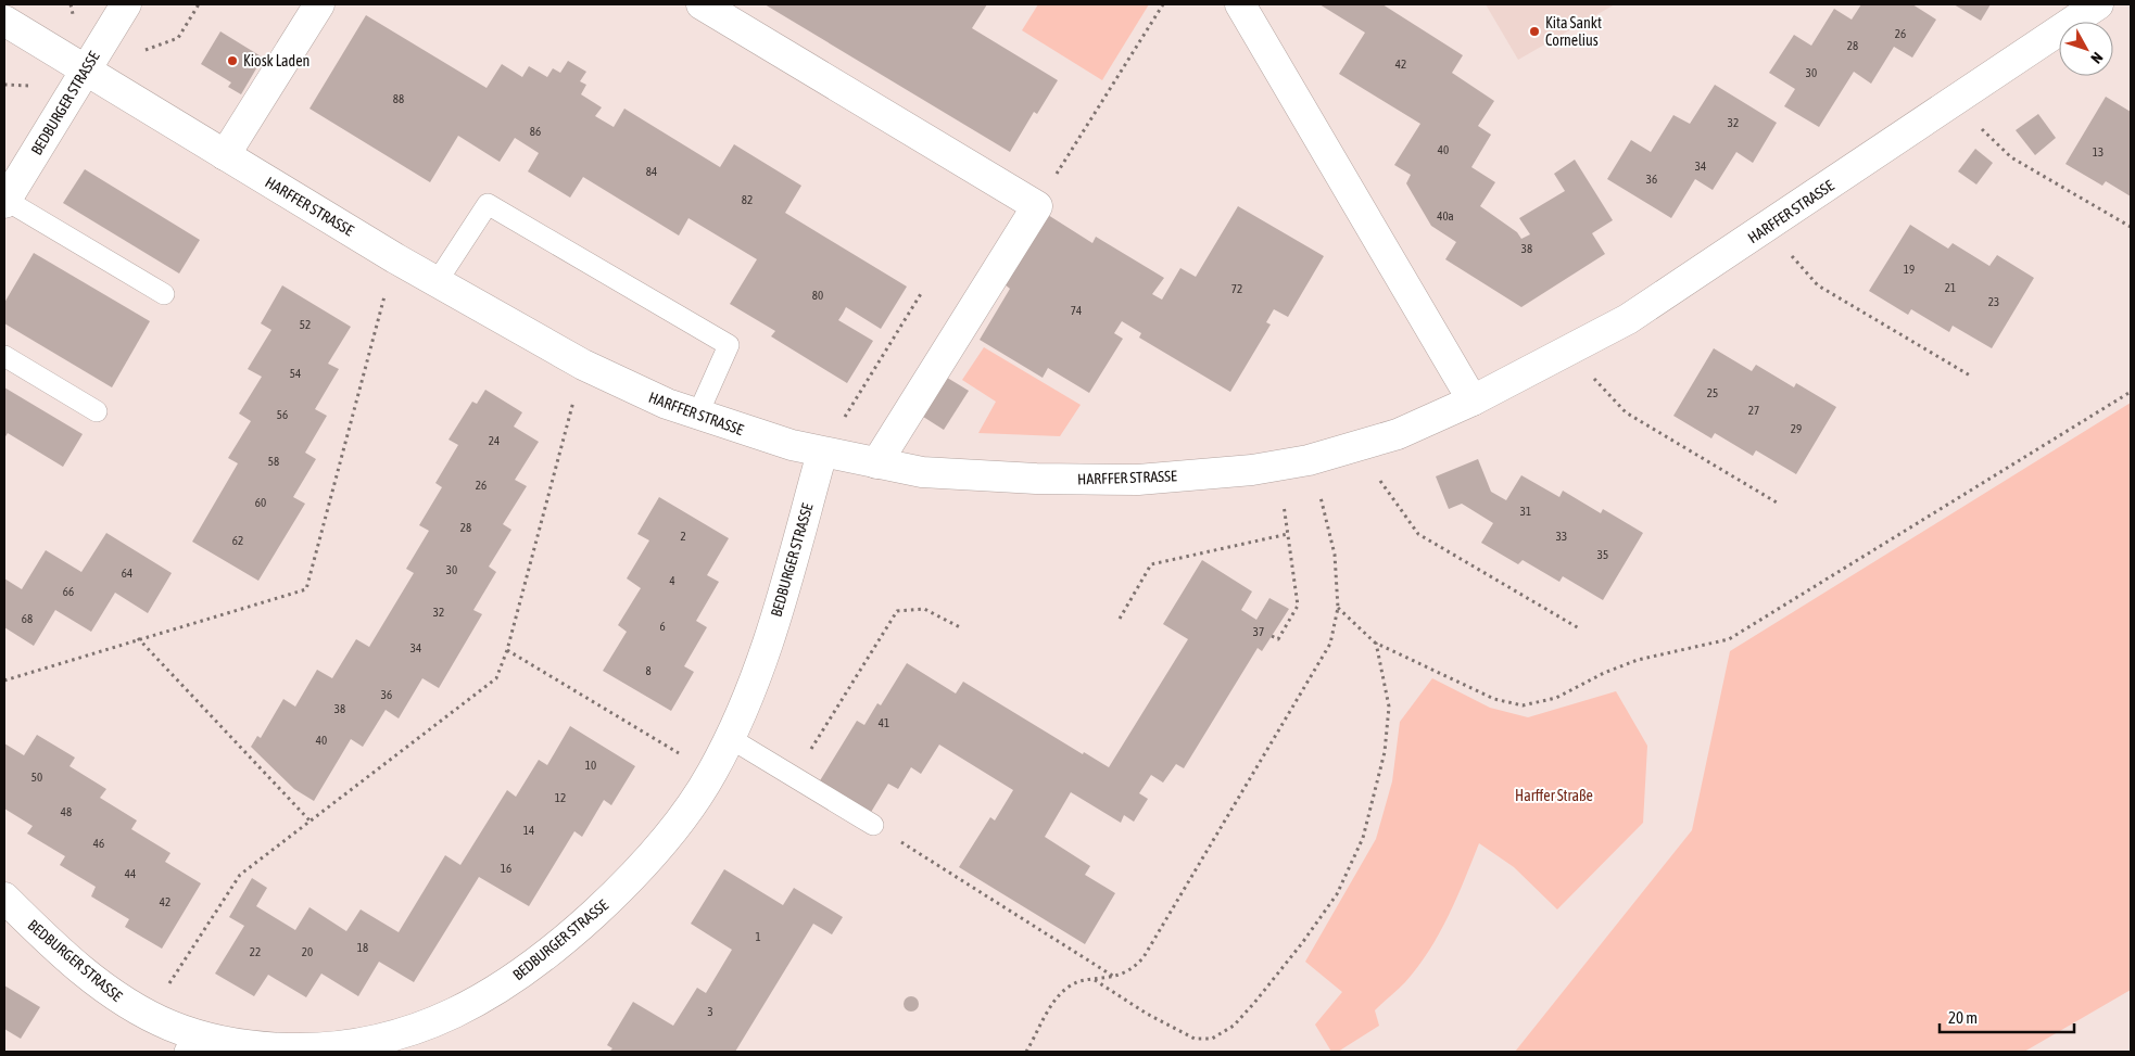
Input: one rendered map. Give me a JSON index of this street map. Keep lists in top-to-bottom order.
{
  "streets": {
    "street": ["BEDBURGER STRASSE", "HARFFER STRASSE"]
  },
  "crossings": [
    ["BEDBURGER STRASSE", "HARFFER STRASSE"]
  ],
  "parks": ["Harffer Straße"],
  "places": ["Kita Sankt Cornelius", "Kiosk Laden"],
  "house_numbers": [
    "26",
    "28",
    "42",
    "30",
    "88",
    "32",
    "86",
    "40",
    "13",
    "34",
    "84",
    "36",
    "82",
    "40a",
    "38",
    "19",
    "21",
    "72",
    "80",
    "23",
    "74",
    "52",
    "54",
    "25",
    "27",
    "56",
    "29",
    "24",
    "58",
    "26",
    "60",
    "31",
    "28",
    "2",
    "33",
    "62",
    "35",
    "30",
    "64",
    "4",
    "66",
    "32",
    "68",
    "6",
    "37",
    "34",
    "8",
    "36",
    "38",
    "41",
    "40",
    "10",
    "50",
    "12",
    "48",
    "14",
    "46",
    "16",
    "44",
    "42",
    "1",
    "18",
    "22",
    "20",
    "3"
  ],
  "scale_bar": "20 m",
  "north": "bottom right"
}
